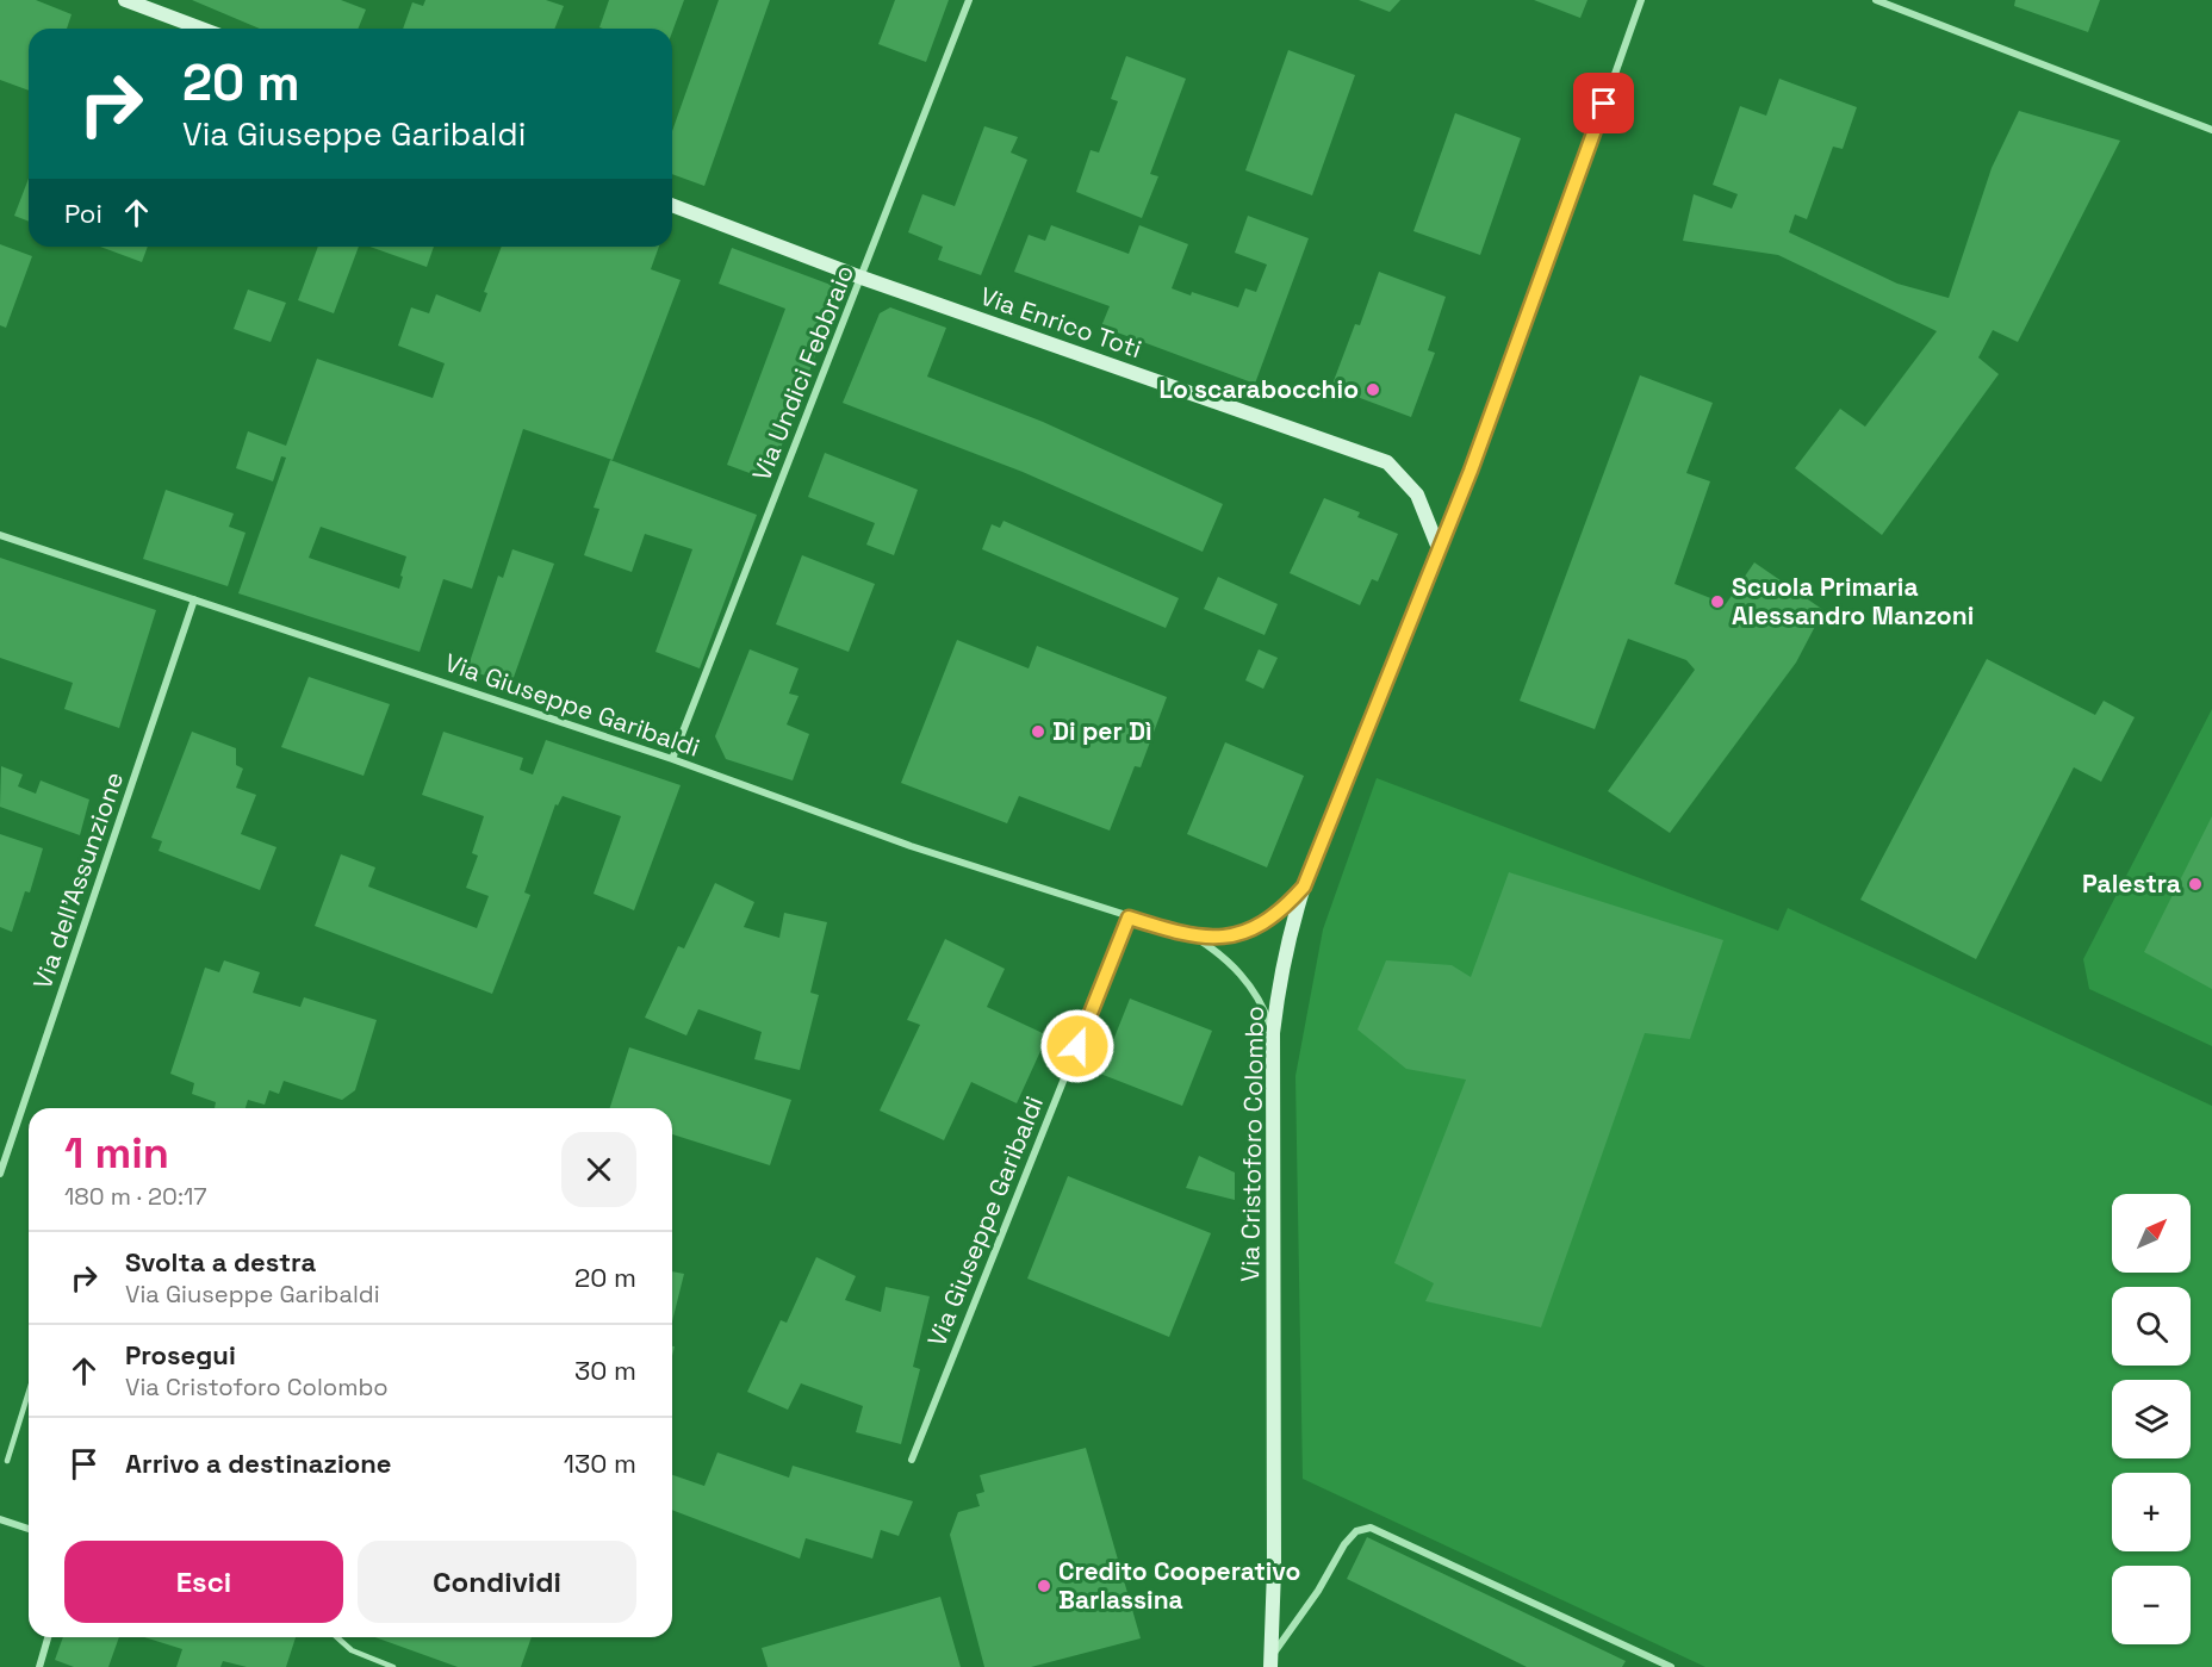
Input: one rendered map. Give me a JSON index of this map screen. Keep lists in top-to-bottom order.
{
  "streets": {
    "street": [
      "Via Enrico Toti",
      "Via Undici Febbraio",
      "Via Giuseppe Garibaldi",
      "Via dell'Assunzione",
      "Via Cristoforo Colombo"
    ]
  },
  "crossings": [
    ["Via Enrico Toti", "Via Undici Febbraio"],
    ["Via Enrico Toti", "Via Cristoforo Colombo"],
    ["Via Undici Febbraio", "Via Giuseppe Garibaldi"],
    ["Via Giuseppe Garibaldi", "Via dell'Assunzione"],
    ["Via Giuseppe Garibaldi", "Via Cristoforo Colombo"]
  ],
  "places": [
    "Lo scarabocchio",
    "Scuola Primaria Alessandro Manzoni",
    "Di per Dì",
    "Palestra",
    "Credito Cooperativo Barlassina"
  ],
  "north": "top right",
  "page": {
    "turn": ["20 m", "Via Giuseppe Garibaldi"],
    "then": "Poi",
    "heading": ["1 min", "180 m · 20:17"],
    "map_buttons": ["+", "−"],
    "list": [
      {
        "name": "Svolta a destra",
        "note": "Via Giuseppe Garibaldi",
        "value": "20 m"
      },
      {
        "name": "Prosegui",
        "note": "Via Cristoforo Colombo",
        "value": "30 m"
      },
      {
        "name": "Arrivo a destinazione",
        "value": "130 m"
      }
    ],
    "buttons": ["Esci", "Condividi"]
  }
}
